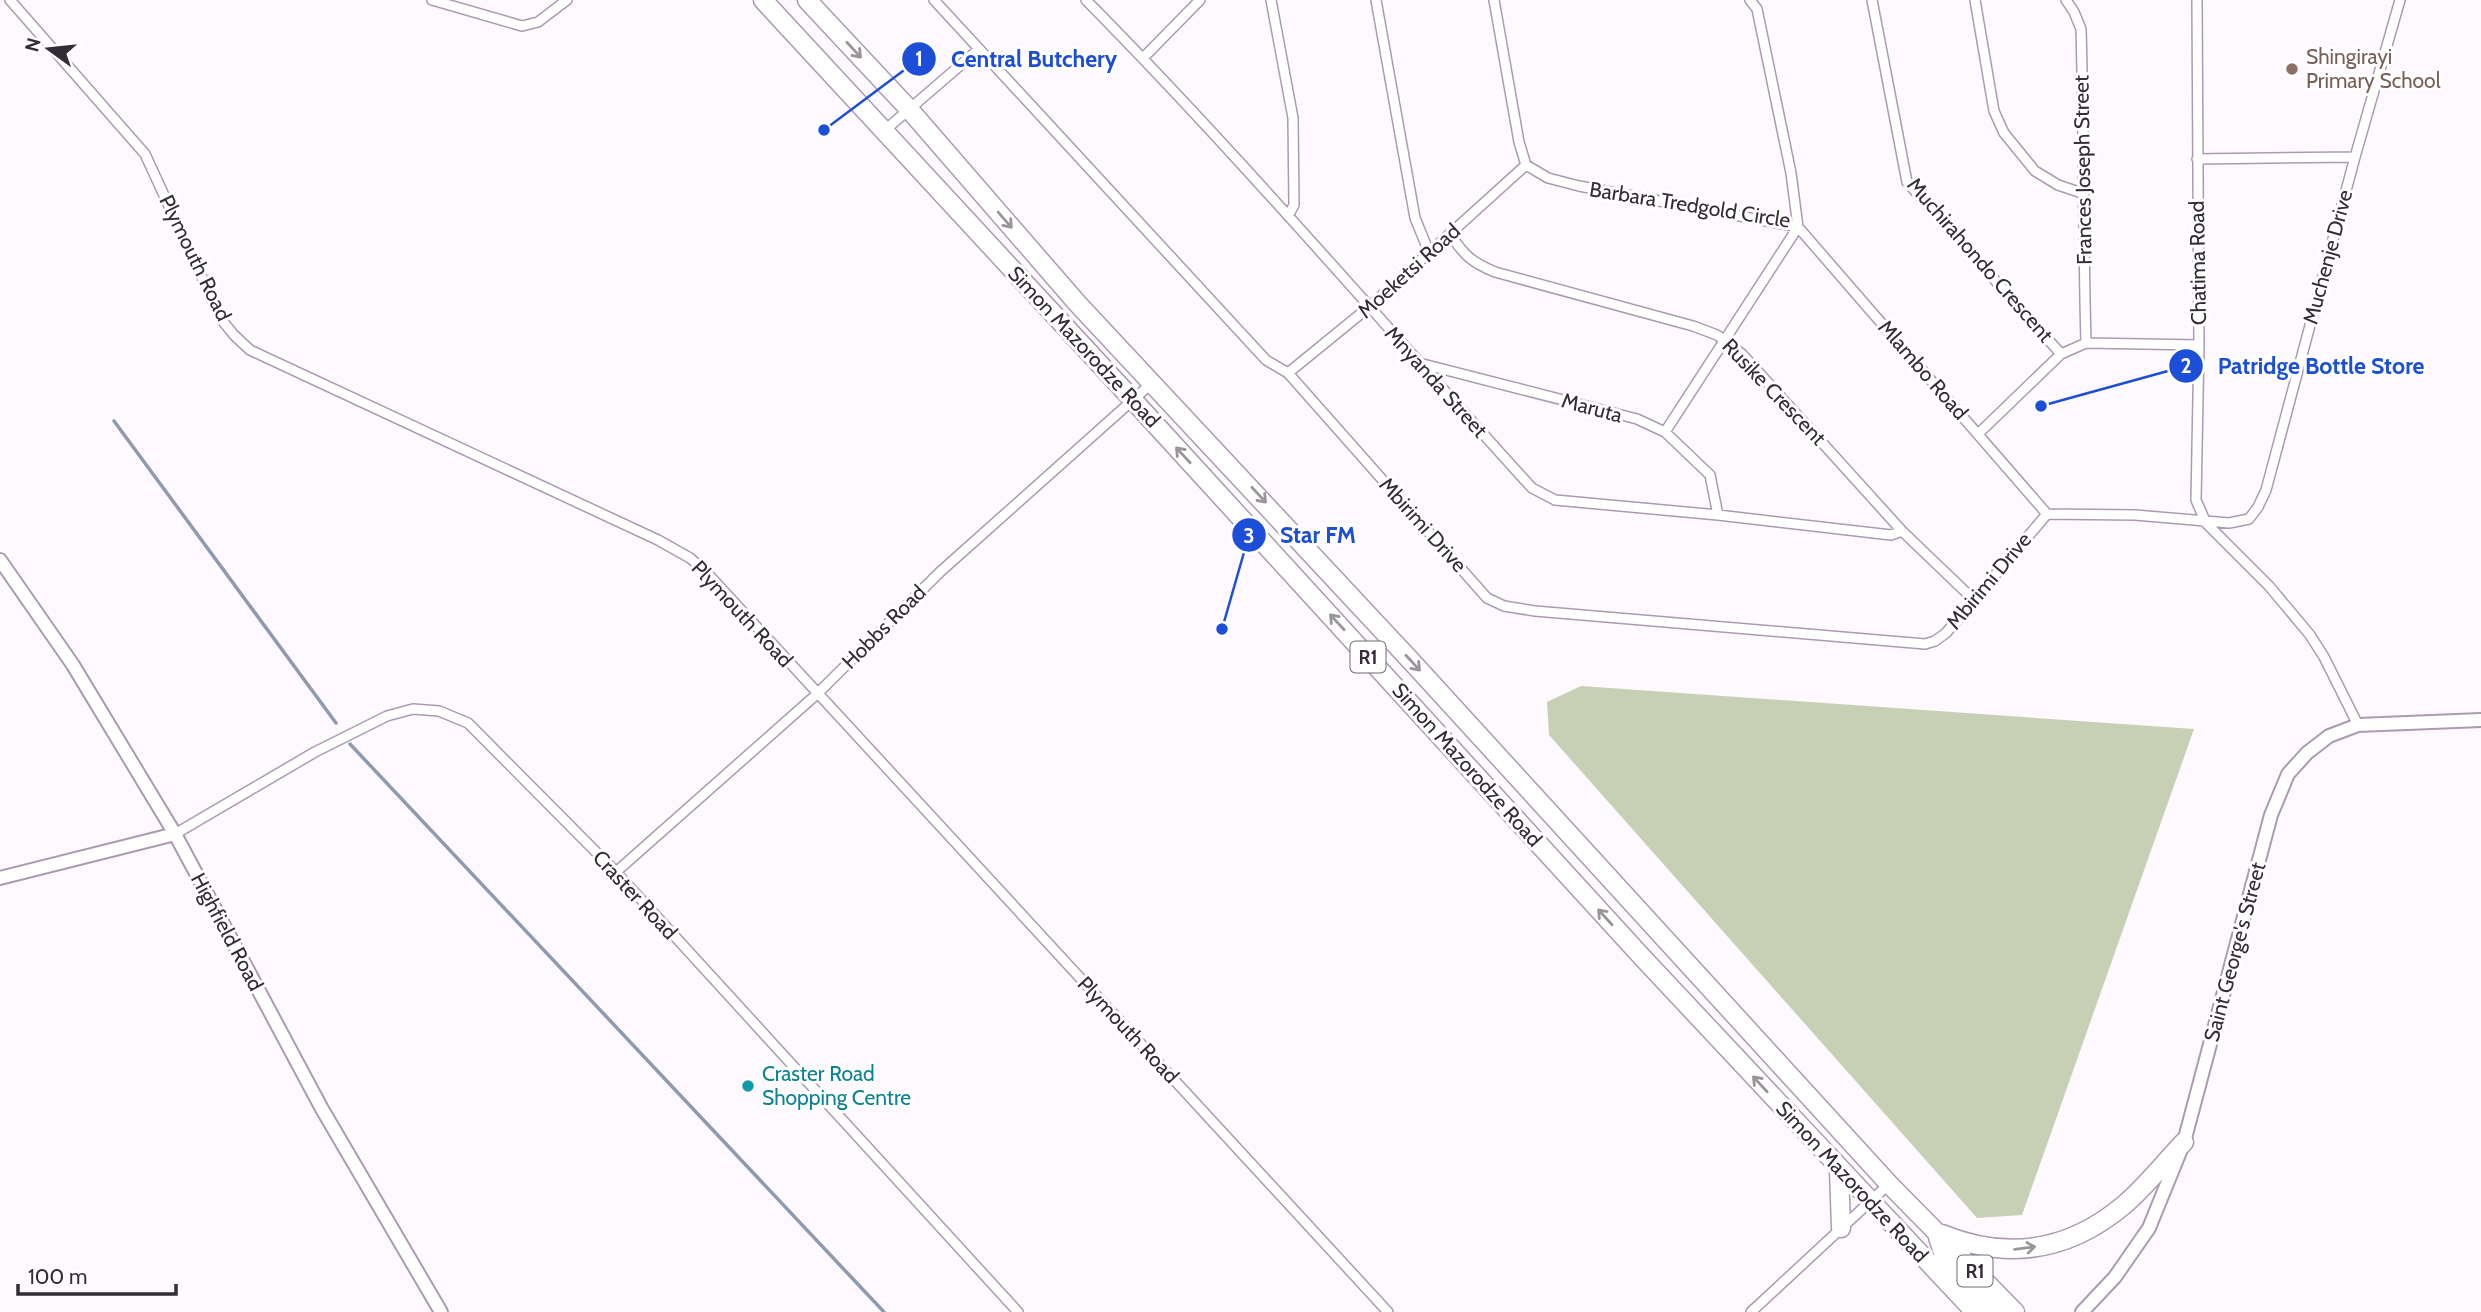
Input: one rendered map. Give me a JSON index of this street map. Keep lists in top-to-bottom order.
{
  "streets": {
    "highway": ["Simon Mazorodze Road", "R1"],
    "street": [
      "Frances Joseph Street",
      "Barbara Tredgold Circle",
      "Muchenje Drive",
      "Plymouth Road",
      "Muchirahondo Crescent",
      "Chatima Road",
      "Moeketsi Road",
      "Mlambo Road",
      "Mnyanda Street",
      "Rusike Crescent",
      "Maruta",
      "Mbirimi Drive",
      "Hobbs Road",
      "Craster Road",
      "Highfield Road",
      "Saint George's Street"
    ]
  },
  "crossings": [
    ["Barbara Tredgold Circle", "Moeketsi Road"],
    ["Barbara Tredgold Circle", "Mlambo Road"],
    ["Muchenje Drive", "Chatima Road"],
    ["Muchenje Drive", "Mlambo Road"],
    ["Muchenje Drive", "Mbirimi Drive"],
    ["Plymouth Road", "Hobbs Road"],
    ["Moeketsi Road", "Mnyanda Street"],
    ["Moeketsi Road", "Rusike Crescent"],
    ["Moeketsi Road", "Mbirimi Drive"],
    ["Simon Mazorodze Road", "Hobbs Road"],
    ["Mlambo Road", "Mbirimi Drive"],
    ["Mnyanda Street", "Rusike Crescent"],
    ["Mnyanda Street", "Maruta"],
    ["Rusike Crescent", "Mbirimi Drive"],
    ["Hobbs Road", "Craster Road"],
    ["Craster Road", "Highfield Road"]
  ],
  "places": [
    "Shingirayi Primary School",
    "Central Butchery",
    "Patridge Bottle Store",
    "Star FM",
    "Craster Road Shopping Centre"
  ],
  "scale_bar": "100 m",
  "north": "left"
}
